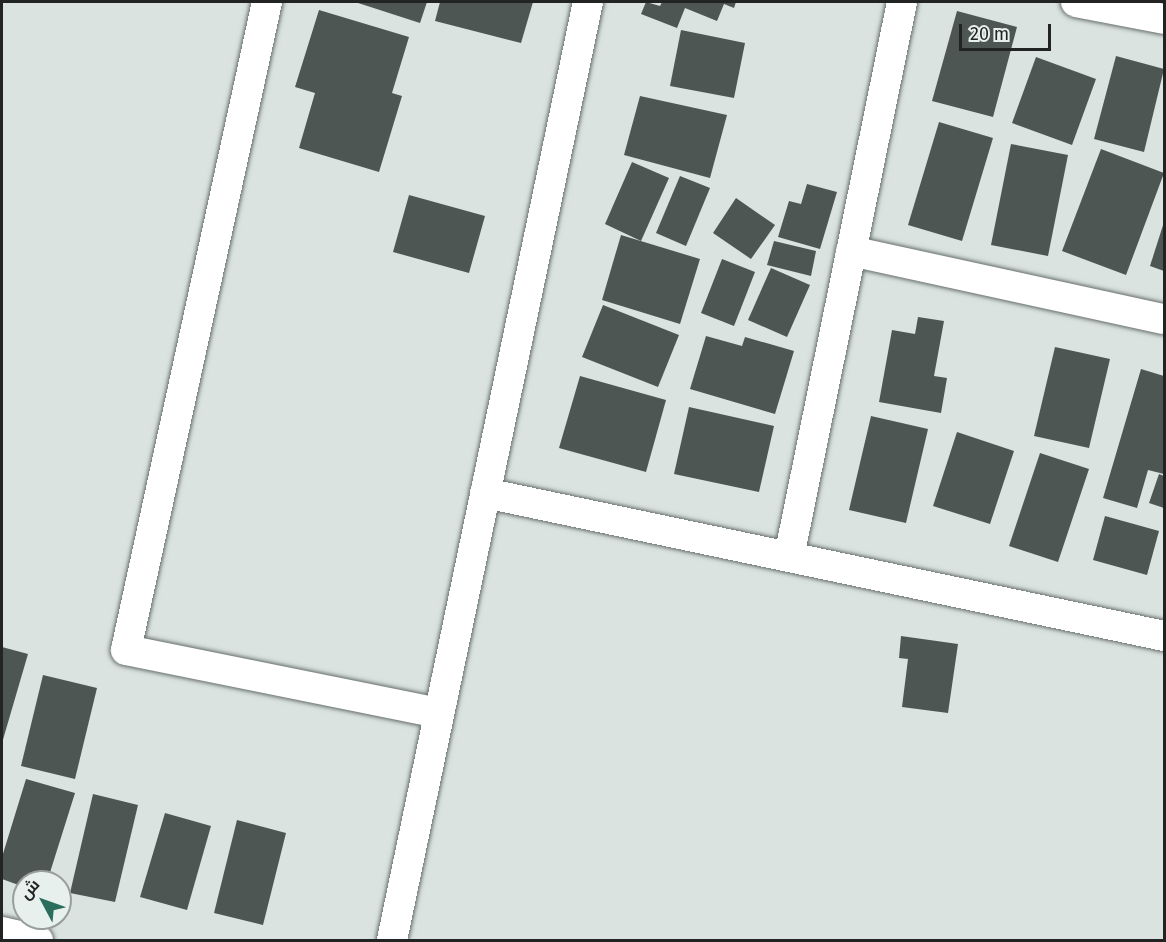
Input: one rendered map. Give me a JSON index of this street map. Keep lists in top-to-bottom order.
{
  "scale_bar": "20 m",
  "north": "top left"
}
